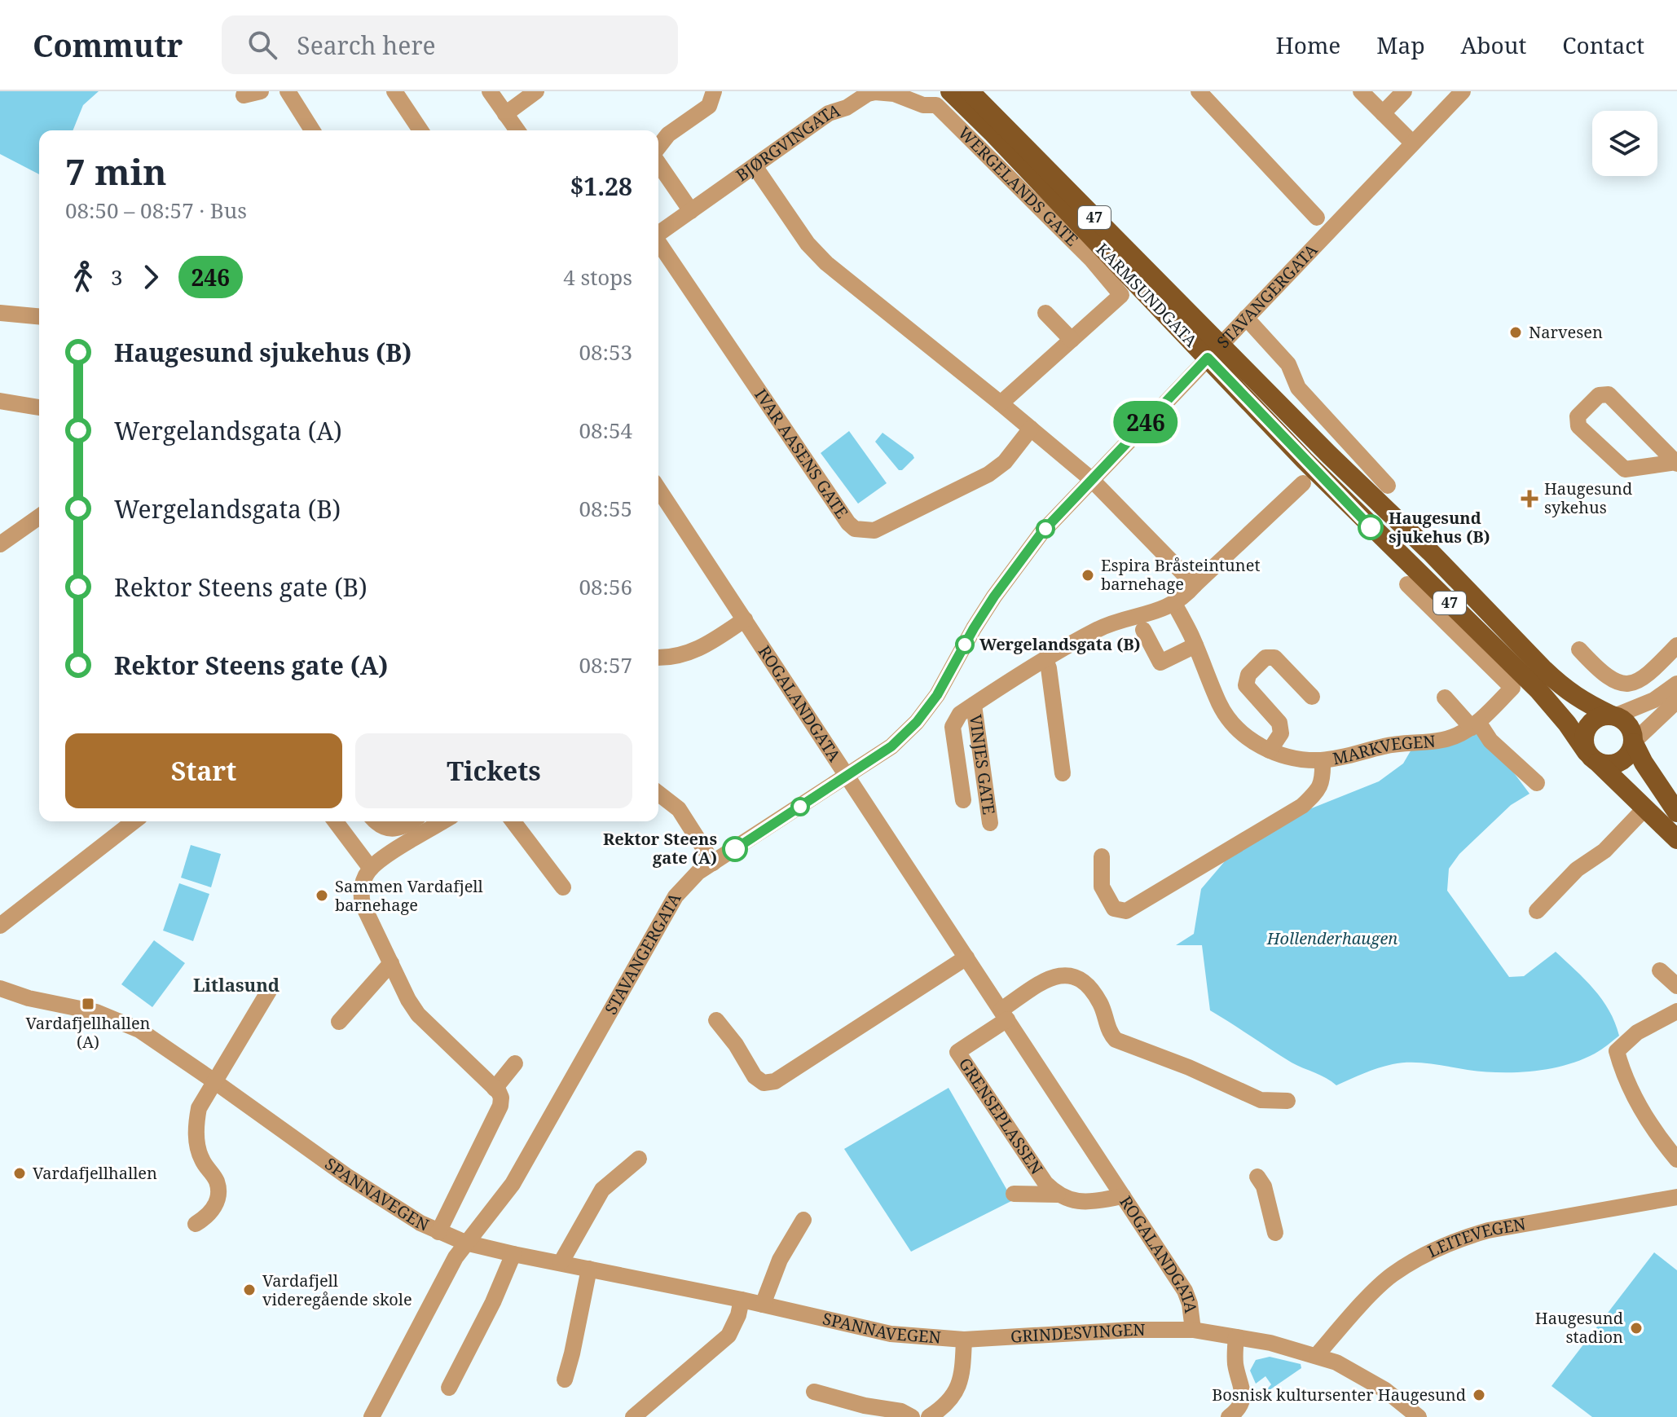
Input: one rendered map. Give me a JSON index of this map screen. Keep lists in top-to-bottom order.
{
  "streets": {
    "main road": ["47", "KARMSUNDGATA"],
    "street": [
      "BJØRGVINGATA",
      "WERGELANDS GATE",
      "STAVANGERGATA",
      "IVAR AASENS GATE",
      "ROGALANDGATA",
      "MARKVEGEN",
      "VINJES GATE",
      "GRENSEPLASSEN",
      "SPANNAVEGEN",
      "LEITEVEGEN",
      "GRINDESVINGEN"
    ]
  },
  "crossings": [
    ["BJØRGVINGATA", "WERGELANDS GATE"],
    ["BJØRGVINGATA", "KARMSUNDGATA"],
    ["WERGELANDS GATE", "KARMSUNDGATA"],
    ["47", "KARMSUNDGATA"],
    ["KARMSUNDGATA", "STAVANGERGATA"],
    ["STAVANGERGATA", "ROGALANDGATA"],
    ["STAVANGERGATA", "SPANNAVEGEN"],
    ["ROGALANDGATA", "GRENSEPLASSEN"],
    ["ROGALANDGATA", "LEITEVEGEN"],
    ["ROGALANDGATA", "GRINDESVINGEN"],
    ["MARKVEGEN", "VINJES GATE"],
    ["SPANNAVEGEN", "GRINDESVINGEN"]
  ],
  "districts": ["Litlasund"],
  "parks": ["Hollenderhaugen"],
  "places": {
    "other": [
      "Narvesen",
      "Haugesund sjukehus (B)",
      "Espira Bråsteintunet barnehage",
      "Wergelandsgata (B)",
      "Rektor Steens gate (A)",
      "Sammen Vardafjell barnehage",
      "Vardafjellhallen",
      "Vardafjell videregående skole",
      "Haugesund stadion",
      "Bosnisk kultursenter Haugesund"
    ],
    "health": ["Haugesund sykehus"],
    "transit": ["Vardafjellhallen (A)"]
  },
  "lines": ["bus line 246"],
  "page": {
    "header": "Commutr",
    "search": "Search here",
    "nav": [
      "Home",
      "Map",
      "About",
      "Contact"
    ],
    "on_map": "246",
    "heading": ["7 min", "08:50 – 08:57 · Bus", "$1.28"],
    "legs": ["3", "246", "4 stops"],
    "list": [
      {
        "name": "Haugesund sjukehus (B)",
        "value": "08:53"
      },
      {
        "name": "Wergelandsgata (A)",
        "value": "08:54"
      },
      {
        "name": "Wergelandsgata (B)",
        "value": "08:55"
      },
      {
        "name": "Rektor Steens gate (B)",
        "value": "08:56"
      },
      {
        "name": "Rektor Steens gate (A)",
        "value": "08:57"
      }
    ],
    "buttons": ["Start", "Tickets"]
  }
}
